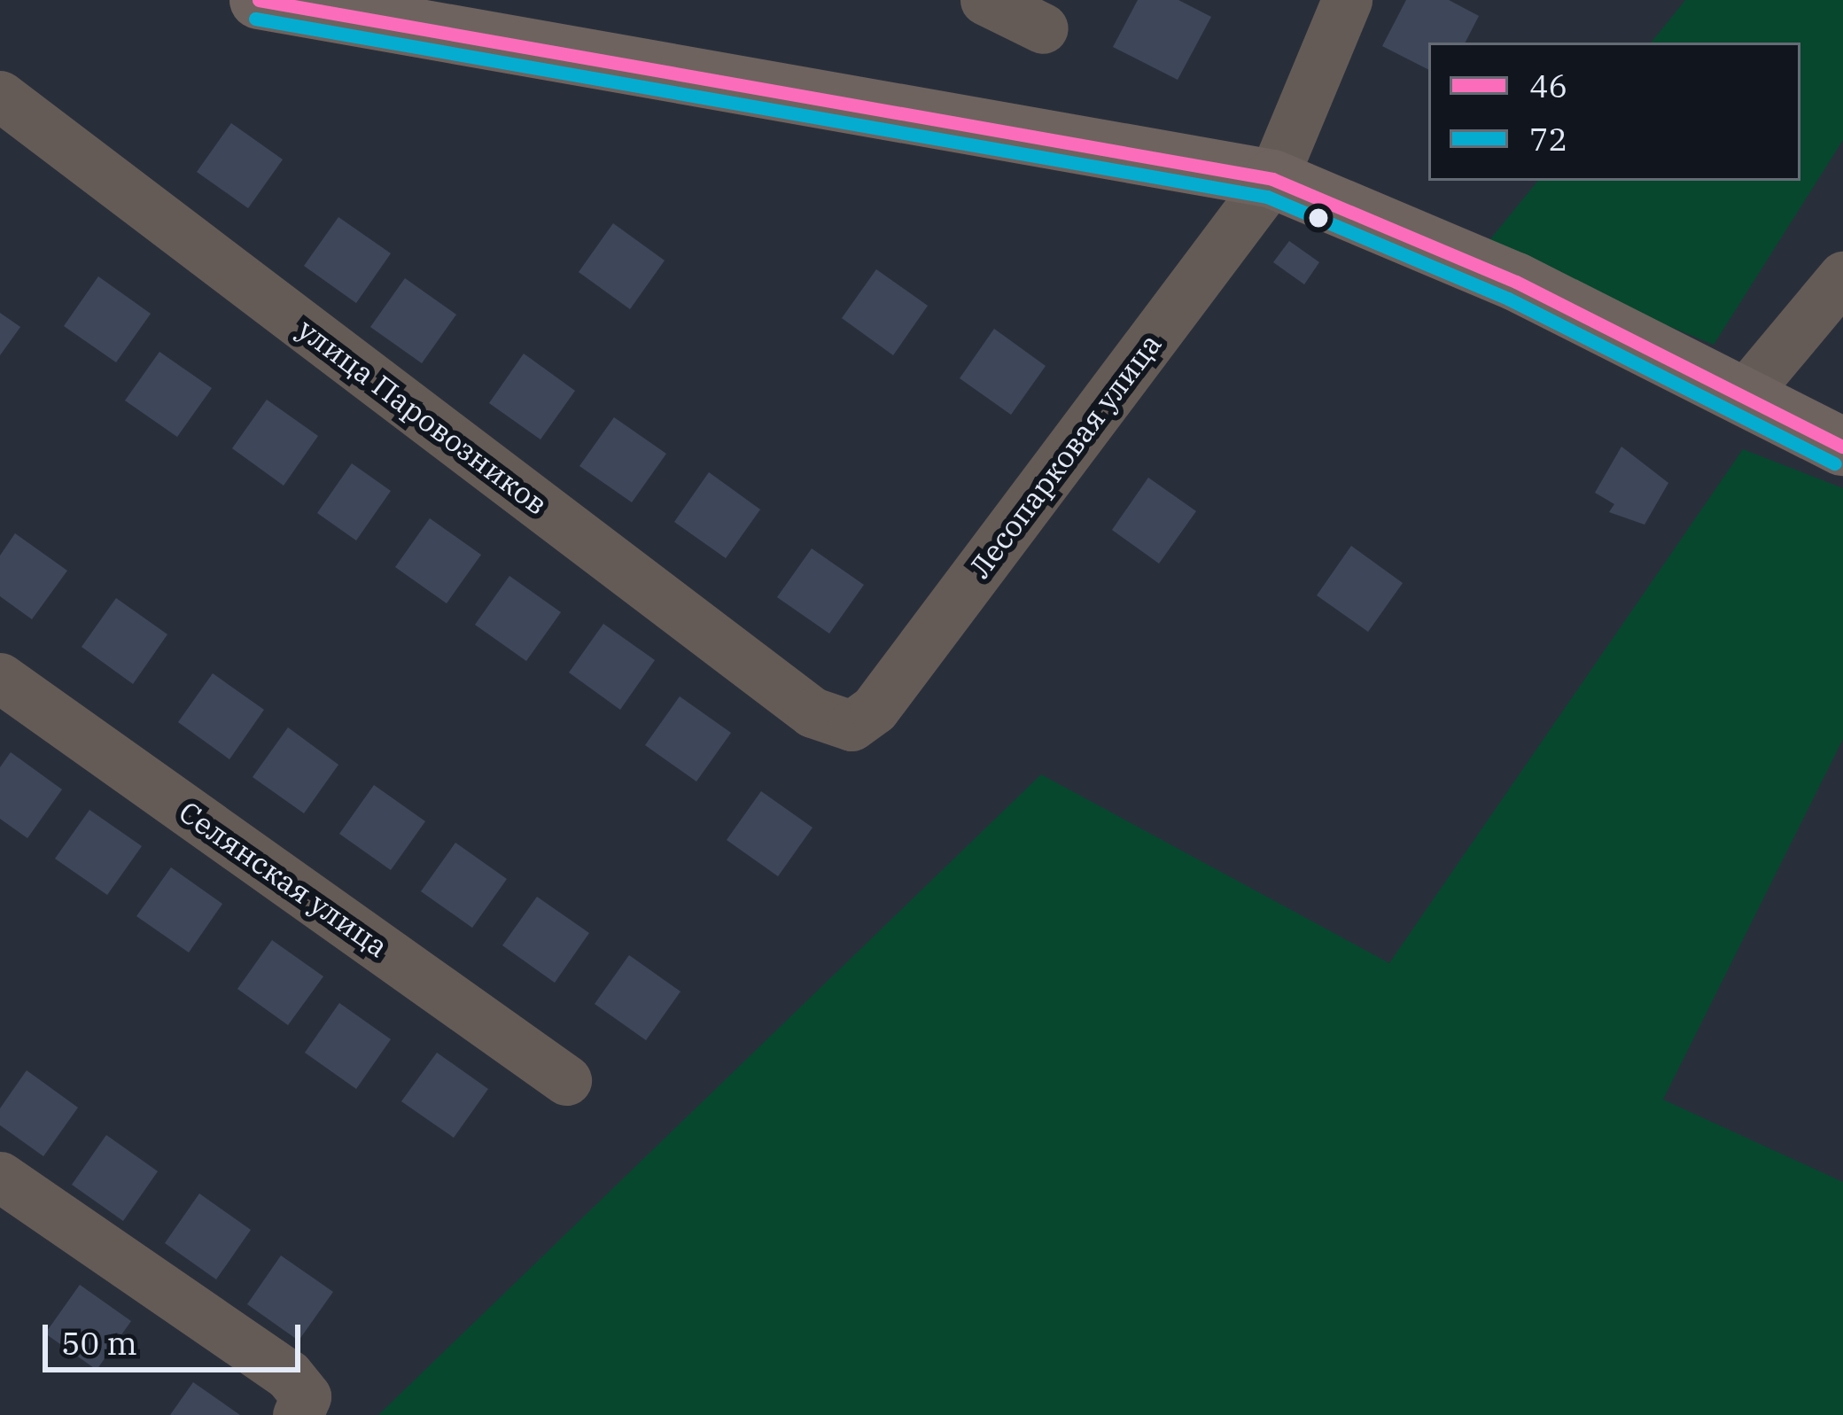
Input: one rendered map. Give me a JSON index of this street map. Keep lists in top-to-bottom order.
{
  "streets": {
    "street": ["улица Паровозников", "Лесопарковая улица", "Селянская улица"]
  },
  "crossings": [
    ["улица Паровозников", "Лесопарковая улица"]
  ],
  "lines": ["transit line 46", "transit line 72"],
  "legend": ["46", "72"],
  "scale_bar": "50 m"
}
